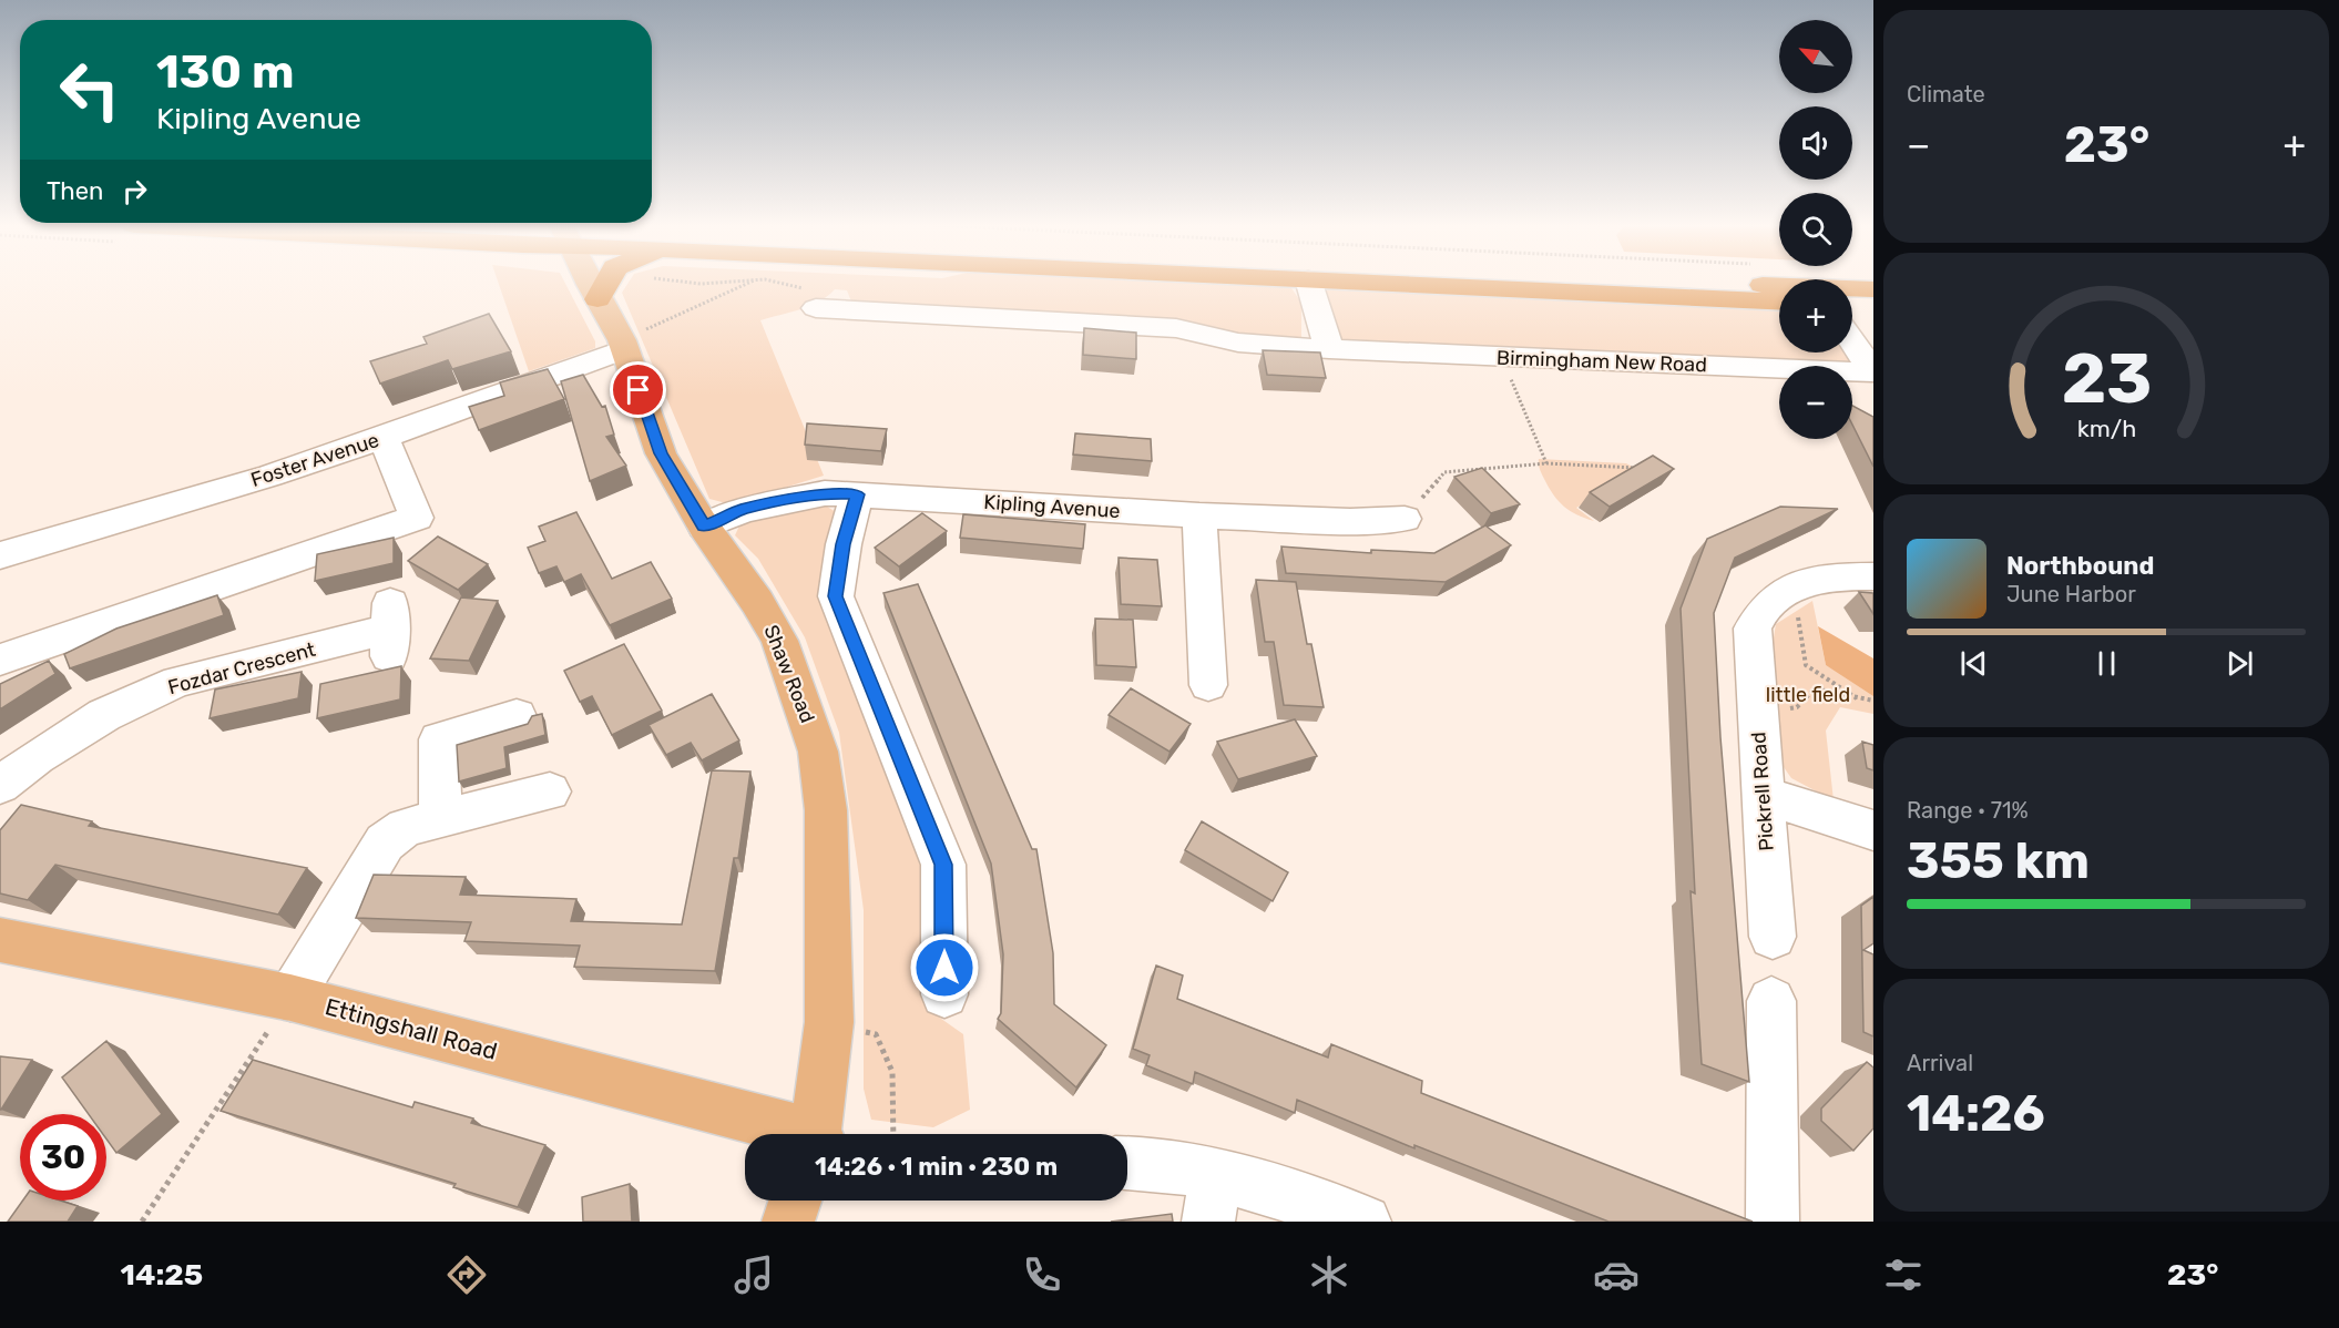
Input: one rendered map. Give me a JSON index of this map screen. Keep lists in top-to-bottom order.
{
  "streets": {
    "main road": ["Shaw Road", "Ettingshall Road"],
    "street": [
      "Birmingham New Road",
      "Foster Avenue",
      "Kipling Avenue",
      "Fozdar Crescent",
      "Pickrell Road"
    ]
  },
  "crossings": [
    ["Foster Avenue", "Shaw Road"],
    ["Kipling Avenue", "Shaw Road"]
  ],
  "parks": ["little field"],
  "north": "top left",
  "page": {
    "tile": [
      "Climate",
      ["Range · 71%", "355 km"],
      ["Arrival", "14:26"]
    ],
    "map_buttons": ["+", "−"],
    "turn": ["130 m", "Kipling Avenue"],
    "heat": ["−", "23°", "+"],
    "then": "Then",
    "song": ["Northbound", "June Harbor"],
    "limit": "30",
    "trip": "14:26 · 1 min · 230 m",
    "tabs": ["14:25", "23°"],
    "gauge": ["23", "km/h"]
  }
}
